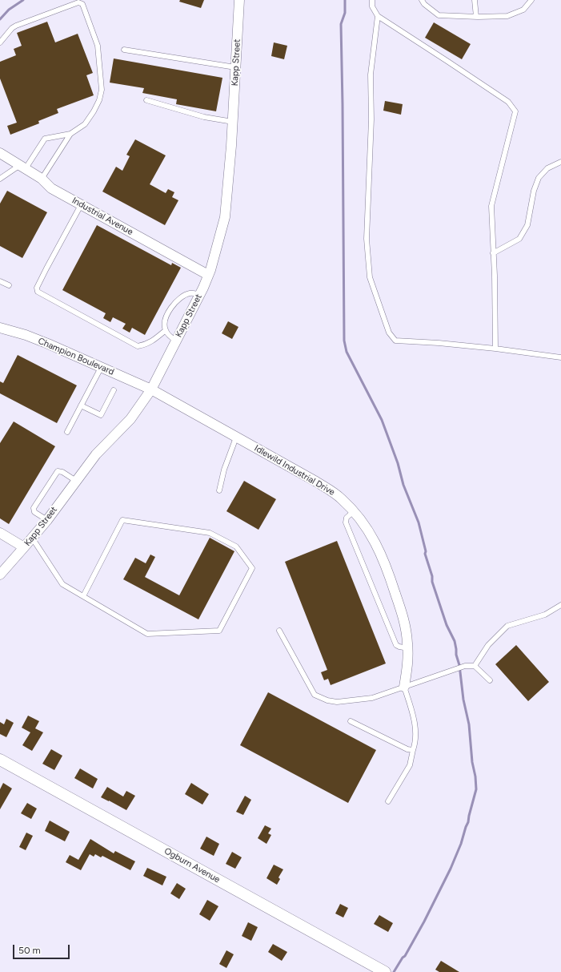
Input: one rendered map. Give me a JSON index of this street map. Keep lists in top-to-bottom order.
{
  "streets": {
    "street": [
      "Kapp Street",
      "Industrial Avenue",
      "Champion Boulevard",
      "Idlewild Industrial Drive",
      "Ogburn Avenue"
    ]
  },
  "crossings": [
    ["Kapp Street", "Industrial Avenue"],
    ["Kapp Street", "Champion Boulevard"],
    ["Kapp Street", "Idlewild Industrial Drive"],
    ["Champion Boulevard", "Idlewild Industrial Drive"]
  ],
  "scale_bar": "50 m"
}
